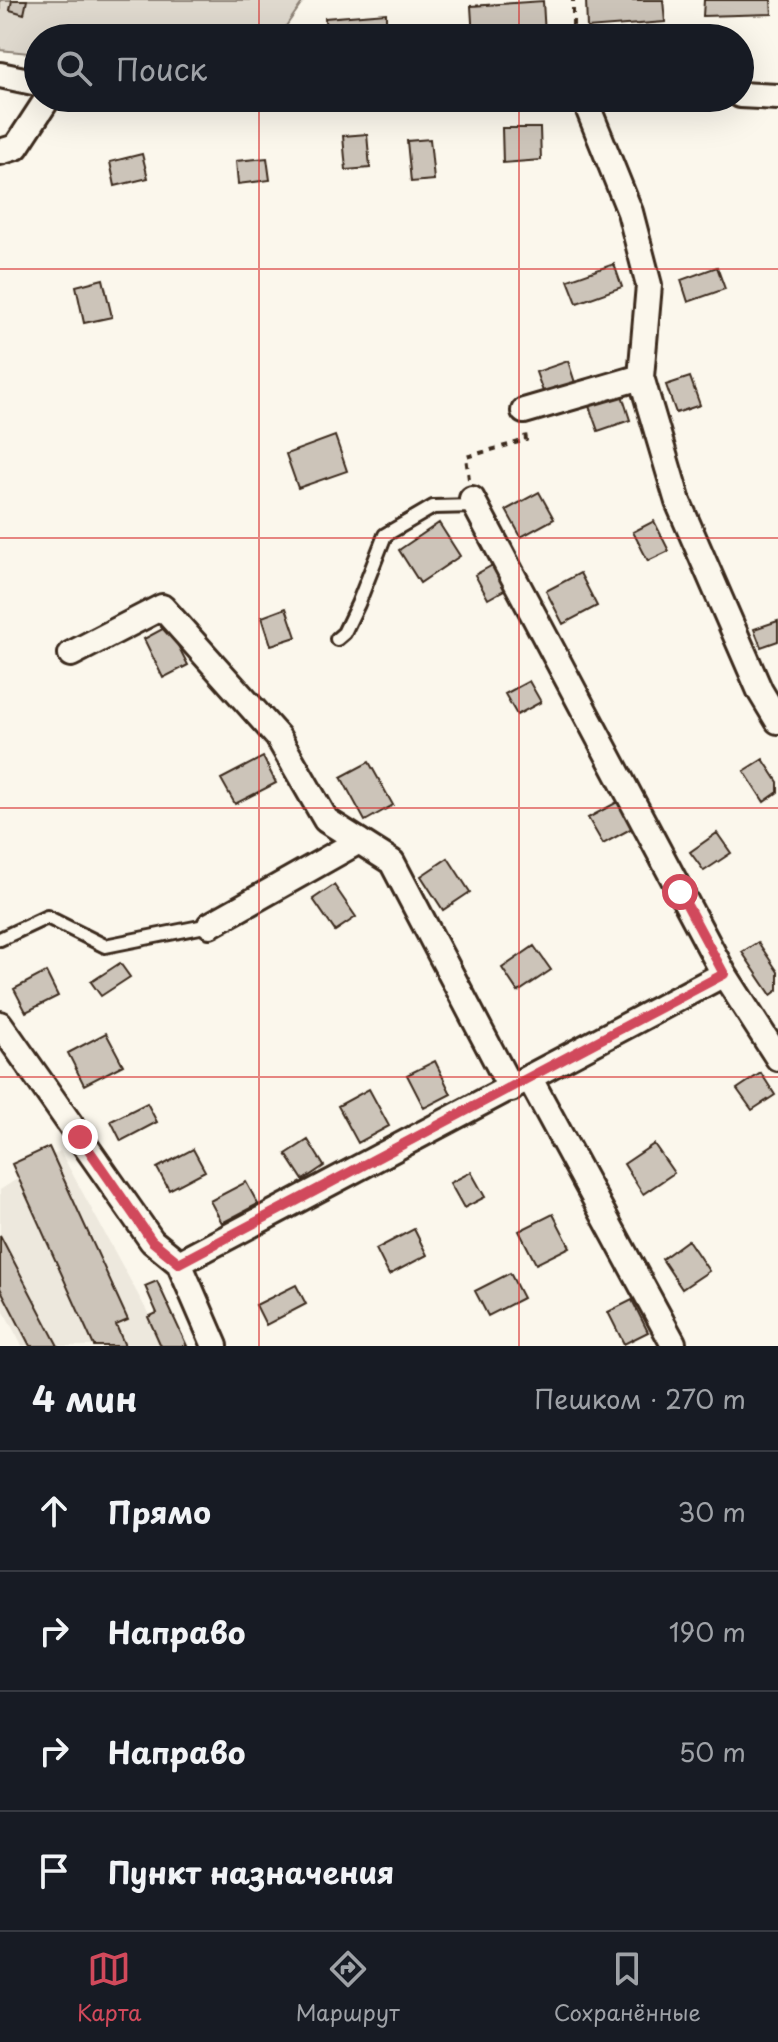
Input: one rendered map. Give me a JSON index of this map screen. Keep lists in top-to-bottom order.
{
  "page": {
    "search": "Поиск",
    "heading": ["4 мин", "Пешком · 270 m"],
    "list": [
      ["Прямо", "30 m"],
      ["Направо", "190 m"],
      ["Направо", "50 m"],
      "Пункт назначения"
    ],
    "nav": ["Карта", "Маршрут", "Сохранённые"]
  }
}
